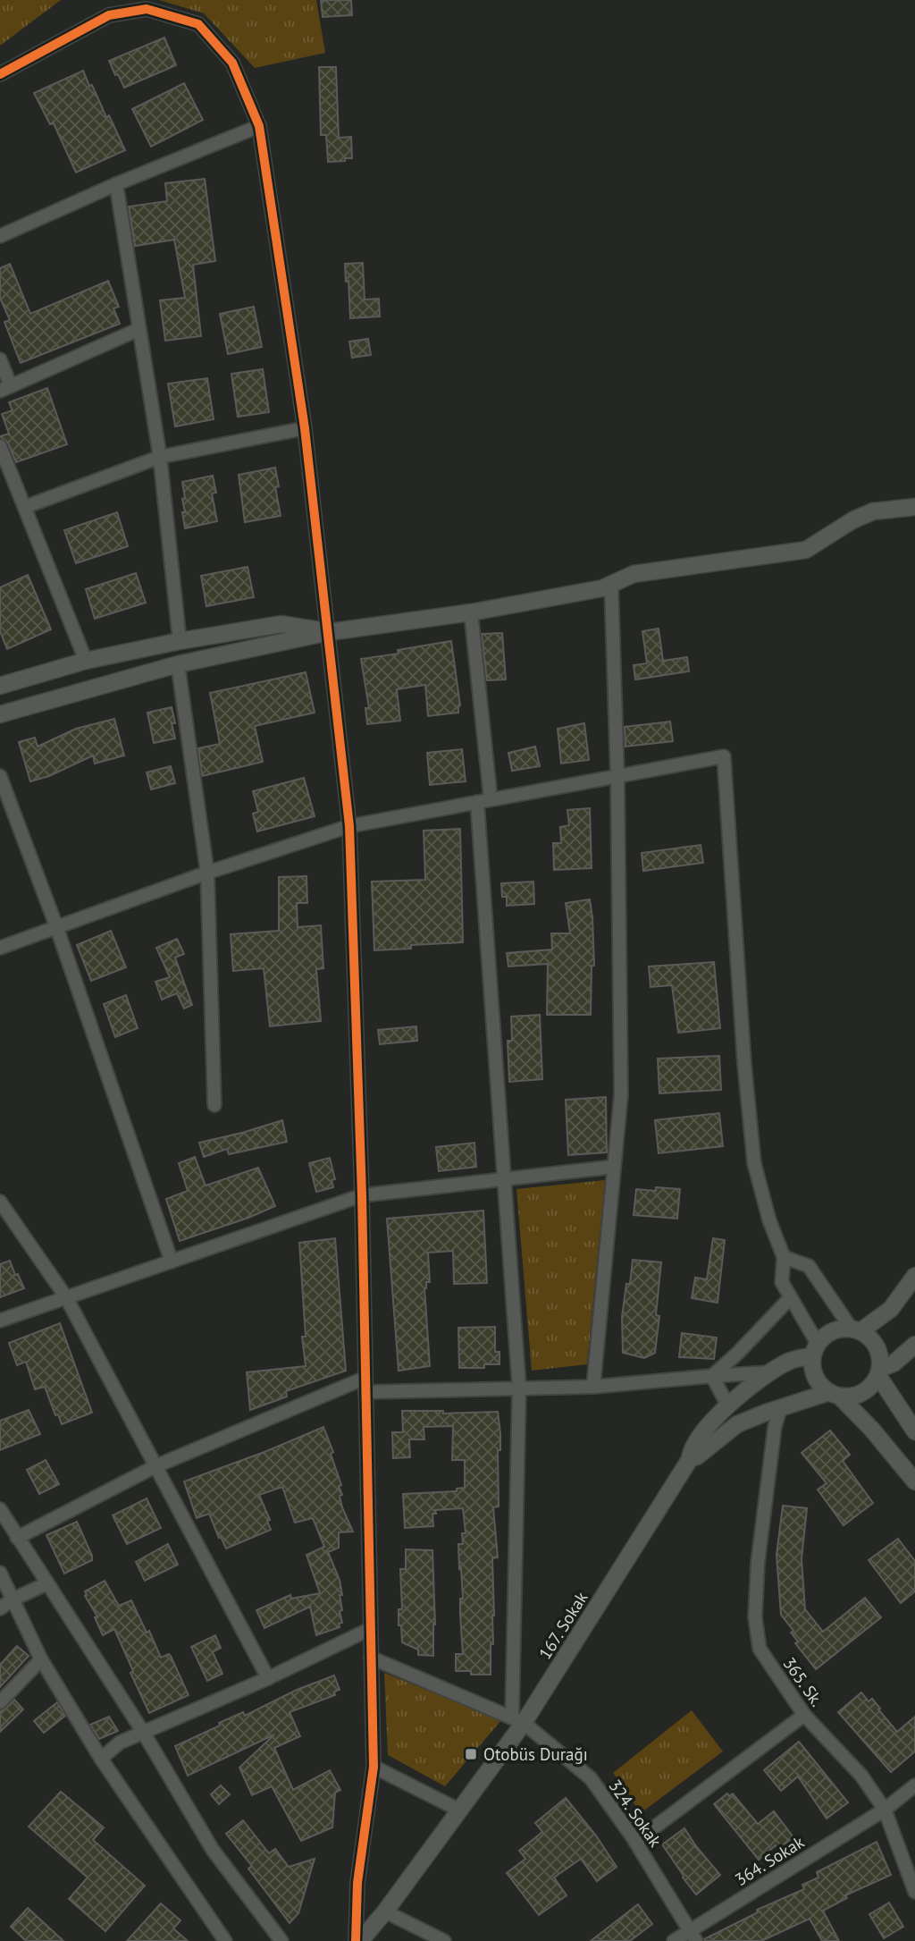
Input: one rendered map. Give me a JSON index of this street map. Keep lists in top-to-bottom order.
{
  "streets": {
    "street": [
      "167. Sokak",
      "365. Sk.",
      "324. Sokak",
      "364. Sokak"
    ]
  },
  "crossings": [
    ["167. Sokak", "324. Sokak"],
    ["365. Sk.", "364. Sokak"],
    ["324. Sokak", "364. Sokak"]
  ],
  "places": {
    "transit": ["Otobüs Durağı"]
  }
}
